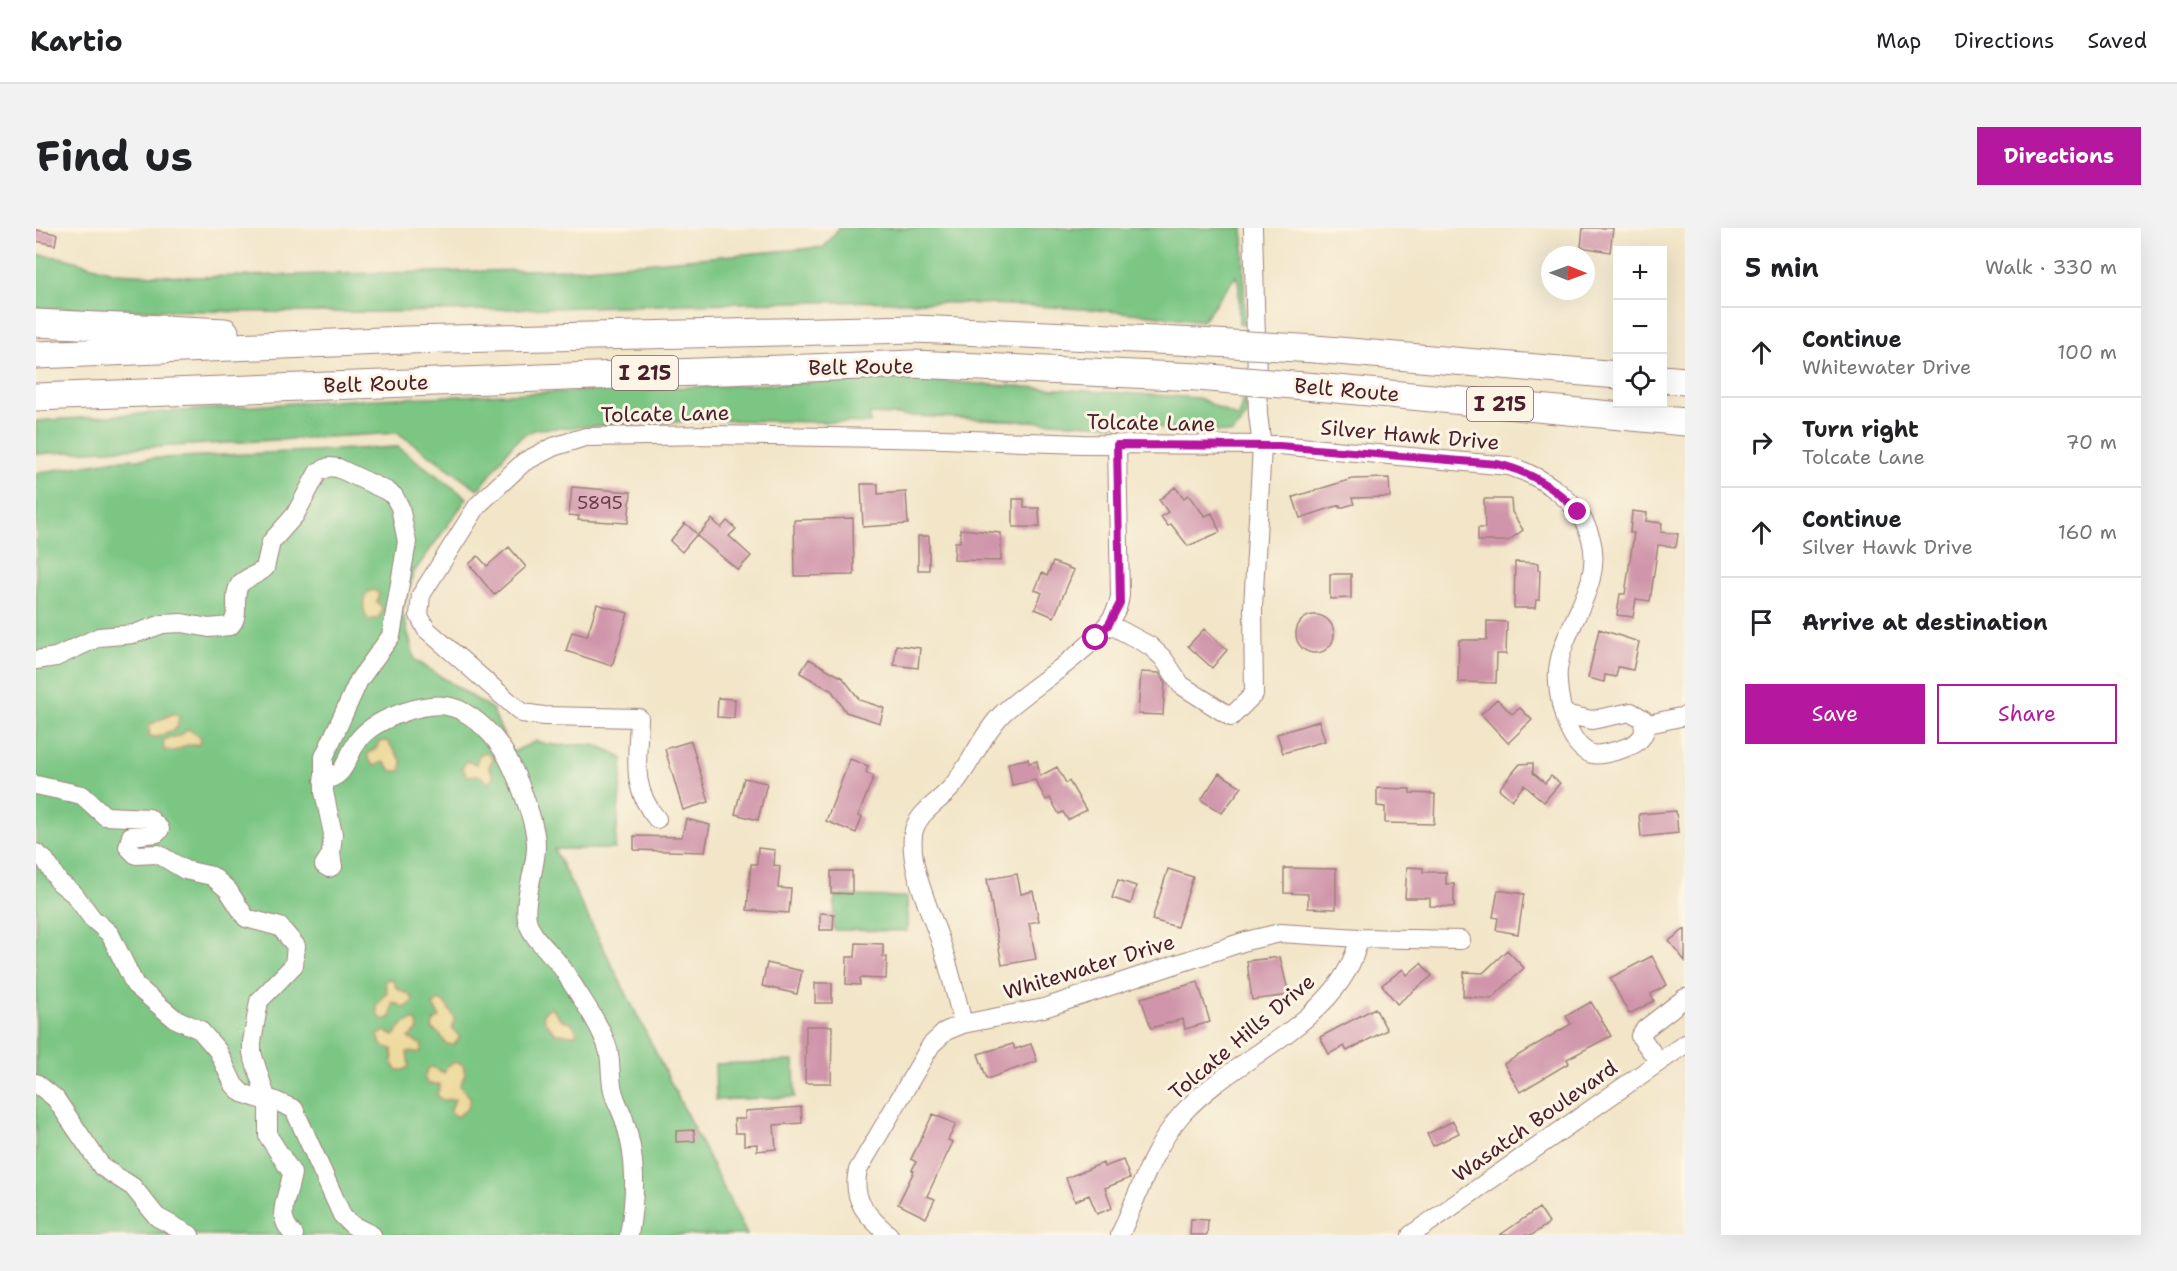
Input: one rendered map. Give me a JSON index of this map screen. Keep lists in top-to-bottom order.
{
  "streets": {
    "highway": ["Belt Route", "I 215"],
    "street": [
      "Tolcate Lane",
      "Silver Hawk Drive",
      "Whitewater Drive",
      "Tolcate Hills Drive",
      "Wasatch Boulevard"
    ]
  },
  "crossings": [
    ["Tolcate Lane", "Silver Hawk Drive"],
    ["Whitewater Drive", "Tolcate Hills Drive"]
  ],
  "house_numbers": ["5895"],
  "north": "right",
  "page": {
    "header": "Kartio",
    "nav": ["Map", "Directions", "Saved"],
    "buttons": [
      "Directions",
      ["Save", "Share"]
    ],
    "title": "Find us",
    "heading": ["5 min", "Walk · 330 m"],
    "map_buttons": ["+", "−"],
    "list": [
      ["Continue", "Whitewater Drive", "100 m"],
      ["Turn right", "Tolcate Lane", "70 m"],
      ["Continue", "Silver Hawk Drive", "160 m"],
      "Arrive at destination"
    ]
  }
}
